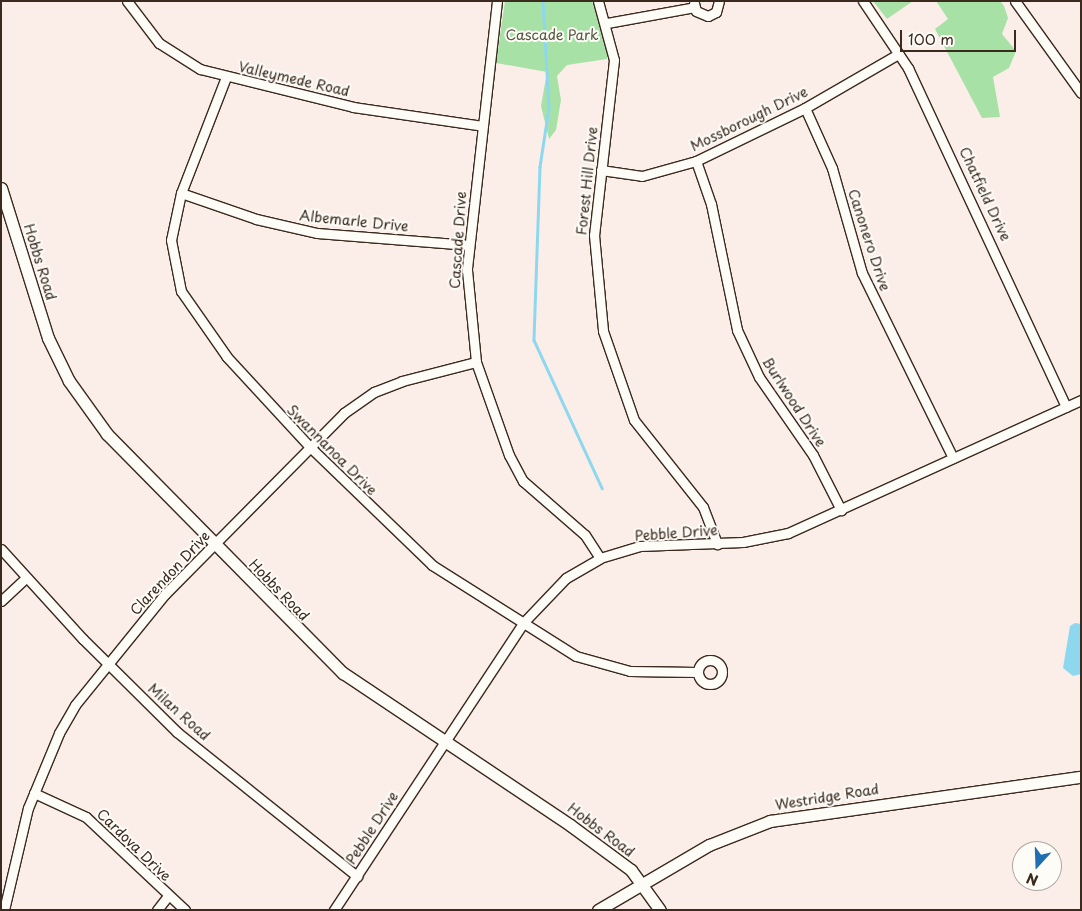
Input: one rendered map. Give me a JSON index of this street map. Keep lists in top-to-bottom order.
{
  "streets": {
    "street": [
      "Valleymede Road",
      "Mossborough Drive",
      "Forest Hill Drive",
      "Chatfield Drive",
      "Albemarle Drive",
      "Cascade Drive",
      "Canonero Drive",
      "Hobbs Road",
      "Burlwood Drive",
      "Swannanoa Drive",
      "Pebble Drive",
      "Clarendon Drive",
      "Milan Road",
      "Westridge Road",
      "Cardova Drive"
    ]
  },
  "crossings": [
    ["Valleymede Road", "Cascade Drive"],
    ["Valleymede Road", "Swannanoa Drive"],
    ["Mossborough Drive", "Forest Hill Drive"],
    ["Mossborough Drive", "Chatfield Drive"],
    ["Mossborough Drive", "Canonero Drive"],
    ["Mossborough Drive", "Burlwood Drive"],
    ["Forest Hill Drive", "Pebble Drive"],
    ["Chatfield Drive", "Pebble Drive"],
    ["Albemarle Drive", "Cascade Drive"],
    ["Albemarle Drive", "Swannanoa Drive"],
    ["Cascade Drive", "Pebble Drive"],
    ["Cascade Drive", "Clarendon Drive"],
    ["Canonero Drive", "Pebble Drive"],
    ["Hobbs Road", "Pebble Drive"],
    ["Hobbs Road", "Clarendon Drive"],
    ["Hobbs Road", "Westridge Road"],
    ["Burlwood Drive", "Pebble Drive"],
    ["Swannanoa Drive", "Pebble Drive"],
    ["Swannanoa Drive", "Clarendon Drive"],
    ["Pebble Drive", "Milan Road"],
    ["Clarendon Drive", "Milan Road"],
    ["Clarendon Drive", "Cardova Drive"]
  ],
  "parks": ["Cascade Park"],
  "scale_bar": "100 m",
  "north": "bottom"
}
